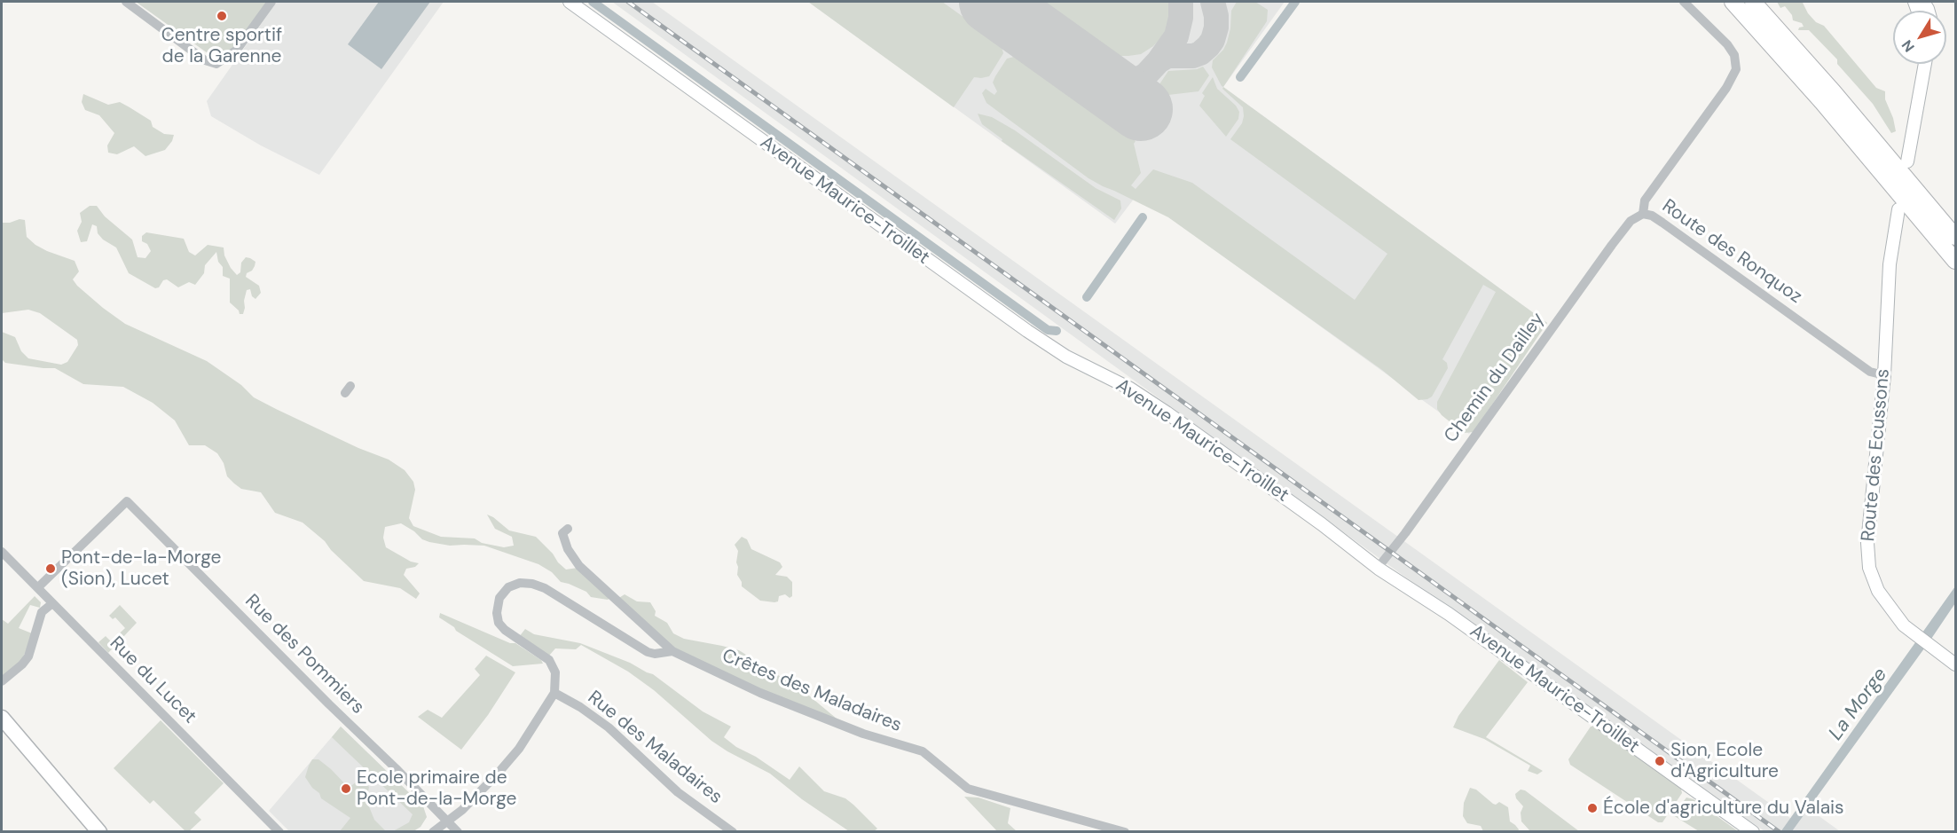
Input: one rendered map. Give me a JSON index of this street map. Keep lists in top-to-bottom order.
{
  "streets": {
    "street": [
      "Avenue Maurice-Troillet",
      "Route des Ronquoz",
      "Chemin du Dailley",
      "Route des Ecussons",
      "Rue des Pommiers",
      "Rue du Lucet",
      "Crêtes des Maladaires",
      "Rue des Maladaires"
    ]
  },
  "crossings": [
    ["Avenue Maurice-Troillet", "Chemin du Dailley"],
    ["Route des Ronquoz", "Chemin du Dailley"],
    ["Route des Ronquoz", "Route des Ecussons"],
    ["Rue des Pommiers", "Rue du Lucet"]
  ],
  "water": ["La Morge"],
  "places": [
    "Centre sportif de la Garenne",
    "Pont-de-la-Morge (Sion), Lucet",
    "Sion, Ecole d'Agriculture",
    "Ecole primaire de Pont-de-la-Morge",
    "École d'agriculture du Valais"
  ],
  "north": "bottom left"
}
